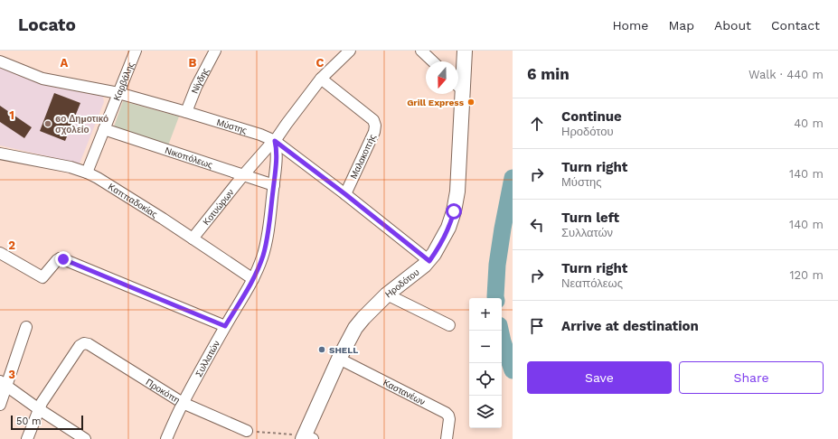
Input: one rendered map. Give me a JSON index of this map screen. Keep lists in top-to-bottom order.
{
  "streets": {
    "main road": ["Ηροδότου"],
    "street": [
      "Νίγδης",
      "Καρβάλης",
      "Μύστης",
      "Μαλακοπής",
      "Νικοπόλεως",
      "Καππαδοκίας",
      "Κοτυώρων",
      "Συλλατών",
      "Προκόπη",
      "Καστανέων"
    ]
  },
  "crossings": [
    ["Νίγδης", "Μύστης"],
    ["Καρβάλης", "Μύστης"],
    ["Καρβάλης", "Νικοπόλεως"],
    ["Καρβάλης", "Καππαδοκίας"],
    ["Μύστης", "Μαλακοπής"],
    ["Μύστης", "Κοτυώρων"],
    ["Μύστης", "Ηροδότου"],
    ["Μύστης", "Συλλατών"],
    ["Νικοπόλεως", "Κοτυώρων"],
    ["Νικοπόλεως", "Συλλατών"],
    ["Καππαδοκίας", "Κοτυώρων"],
    ["Καππαδοκίας", "Συλλατών"],
    ["Κοτυώρων", "Συλλατών"],
    ["Ηροδότου", "Καστανέων"],
    ["Συλλατών", "Προκόπη"]
  ],
  "places": ["Grill Express", "6ο Δημοτικό σχολείο", "SHELL"],
  "scale_bar": "50 m",
  "north": "bottom",
  "page": {
    "header": "Locato",
    "nav": [
      "Home",
      "Map",
      "About",
      "Contact"
    ],
    "heading": ["6 min", "Walk · 440 m"],
    "list": [
      ["Continue", "Ηροδότου", "40 m"],
      ["Turn right", "Μύστης", "140 m"],
      ["Turn left", "Συλλατών", "140 m"],
      ["Turn right", "Νεαπόλεως", "120 m"],
      "Arrive at destination"
    ],
    "map_buttons": ["+", "−"],
    "buttons": ["Save", "Share"],
    "scale": "50 m"
  },
  "grid": {
    "columns": ["A", "B", "C"],
    "rows": ["1", "2", "3"]
  }
}
